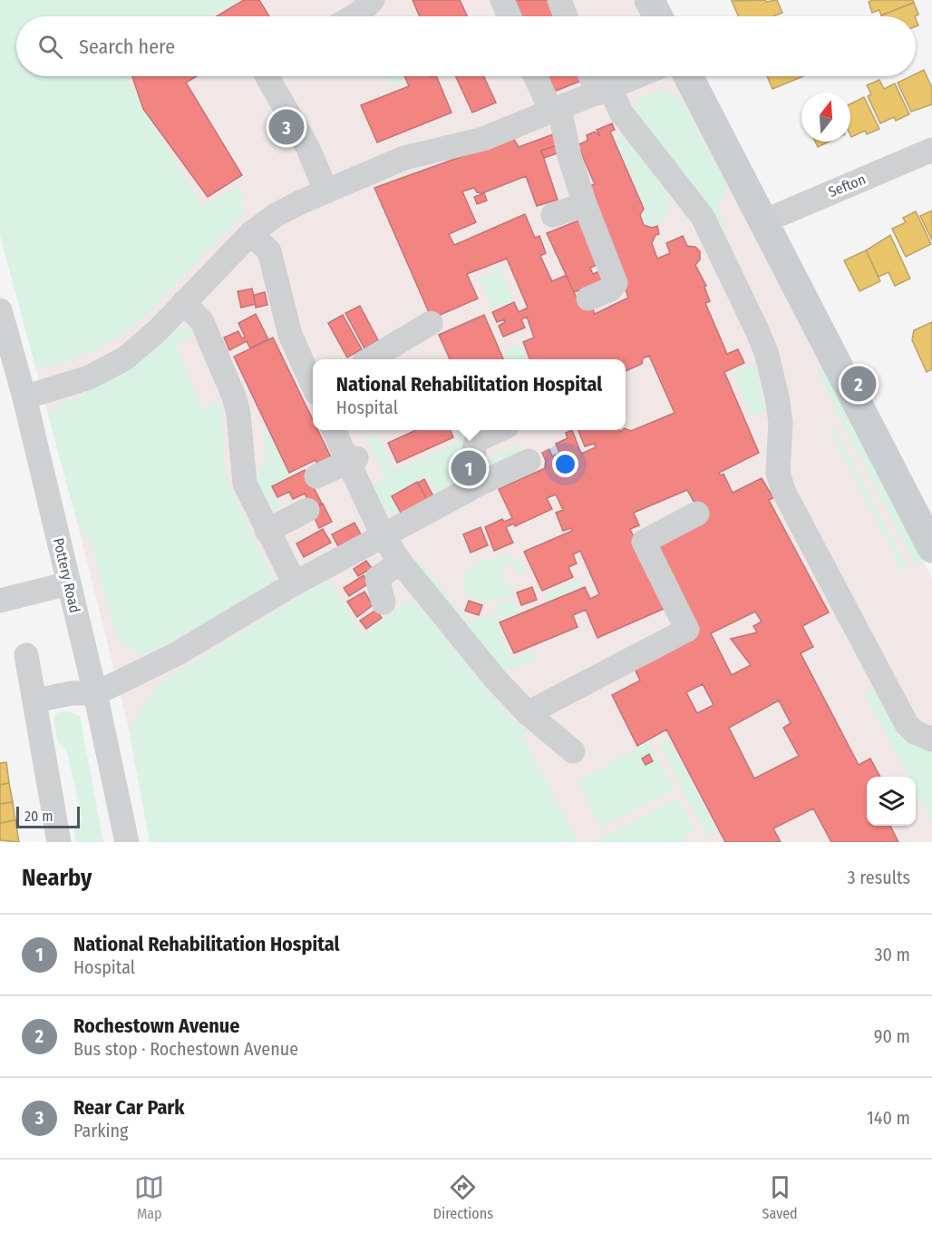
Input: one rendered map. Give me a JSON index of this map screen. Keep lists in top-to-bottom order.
{
  "streets": {
    "street": ["Sefton", "Pottery Road"]
  },
  "scale_bar": "20 m",
  "north": "top",
  "page": {
    "search": "Search here",
    "pins": ["3", "2", "1"],
    "popup": ["National Rehabilitation Hospital", "Hospital"],
    "scale": "20 m",
    "heading": ["Nearby", "3 results"],
    "list": [
      {
        "mark": "1",
        "name": "National Rehabilitation Hospital",
        "note": "Hospital",
        "value": "30 m"
      },
      {
        "mark": "2",
        "name": "Rochestown Avenue",
        "note": "Bus stop · Rochestown Avenue",
        "value": "90 m"
      },
      {
        "mark": "3",
        "name": "Rear Car Park",
        "note": "Parking",
        "value": "140 m"
      }
    ],
    "nav": ["Map", "Directions", "Saved"]
  }
}
